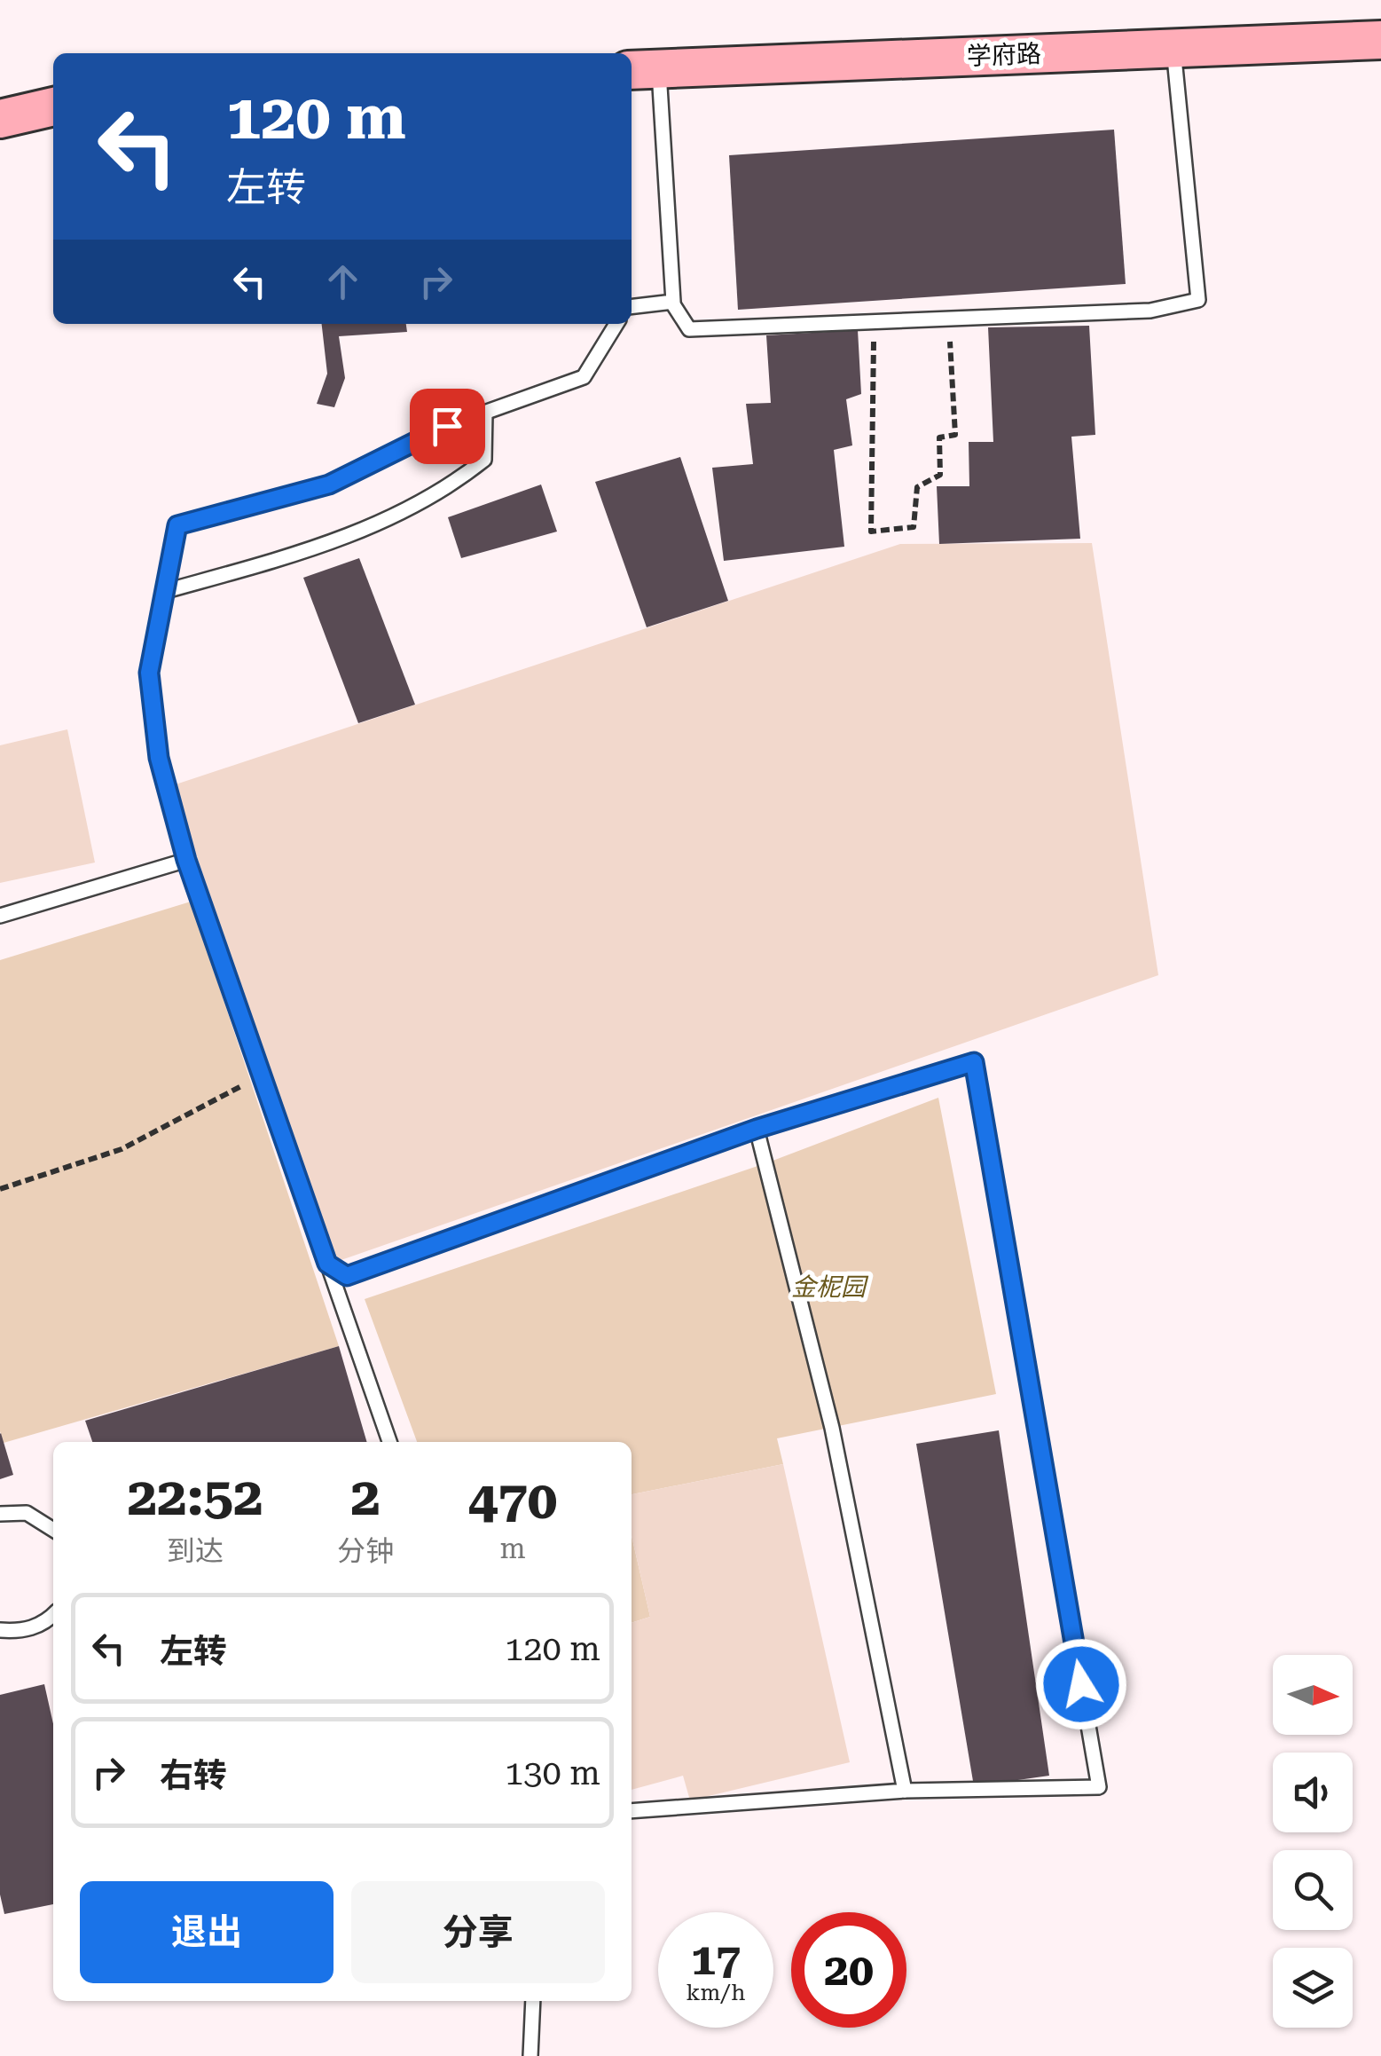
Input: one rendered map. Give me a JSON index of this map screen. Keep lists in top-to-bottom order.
{
  "streets": {
    "street": ["学府路"]
  },
  "parks": ["金柅园"],
  "north": "right",
  "page": {
    "turn": ["120 m", "左转"],
    "eta": [
      "22:52",
      "到达",
      "2",
      "分钟",
      "470",
      "m"
    ],
    "list": [
      {
        "name": "左转",
        "value": "120 m"
      },
      {
        "name": "右转",
        "value": "130 m"
      }
    ],
    "buttons": ["退出", "分享"],
    "speed": "17 km/h",
    "limit": "20"
  }
}
